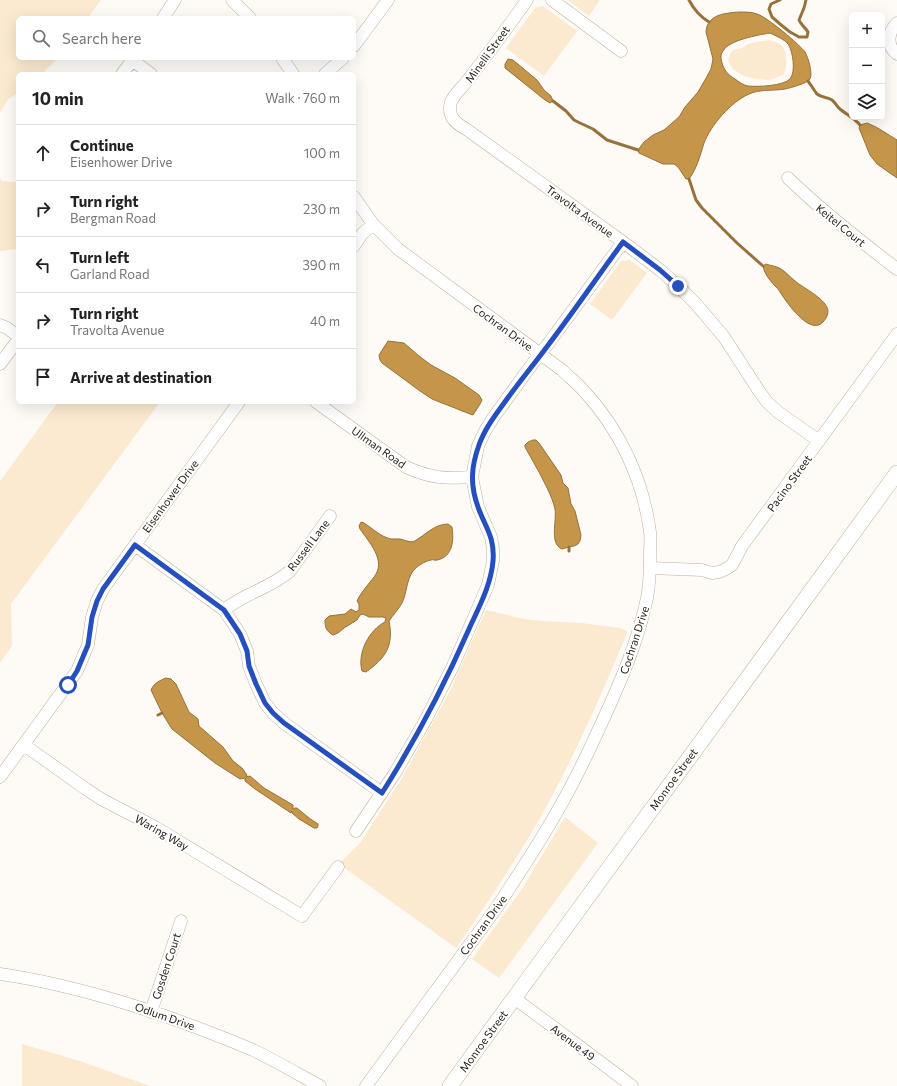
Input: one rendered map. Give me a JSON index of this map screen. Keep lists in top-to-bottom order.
{
  "streets": {
    "main road": ["Monroe Street"],
    "street": [
      "Minelli Street",
      "Travolta Avenue",
      "Keitel Court",
      "Cochran Drive",
      "Ullman Road",
      "Pacino Street",
      "Eisenhower Drive",
      "Russell Lane",
      "Waring Way",
      "Gosden Court",
      "Odlum Drive",
      "Avenue 49"
    ]
  },
  "crossings": [
    ["Minelli Street", "Travolta Avenue"],
    ["Travolta Avenue", "Pacino Street"],
    ["Cochran Drive", "Pacino Street"],
    ["Eisenhower Drive", "Waring Way"],
    ["Monroe Street", "Avenue 49"],
    ["Gosden Court", "Odlum Drive"]
  ],
  "page": {
    "map_buttons": ["+", "−"],
    "search": "Search here",
    "heading": ["10 min", "Walk · 760 m"],
    "list": [
      ["Continue", "Eisenhower Drive", "100 m"],
      ["Turn right", "Bergman Road", "230 m"],
      ["Turn left", "Garland Road", "390 m"],
      ["Turn right", "Travolta Avenue", "40 m"],
      "Arrive at destination"
    ]
  }
}
